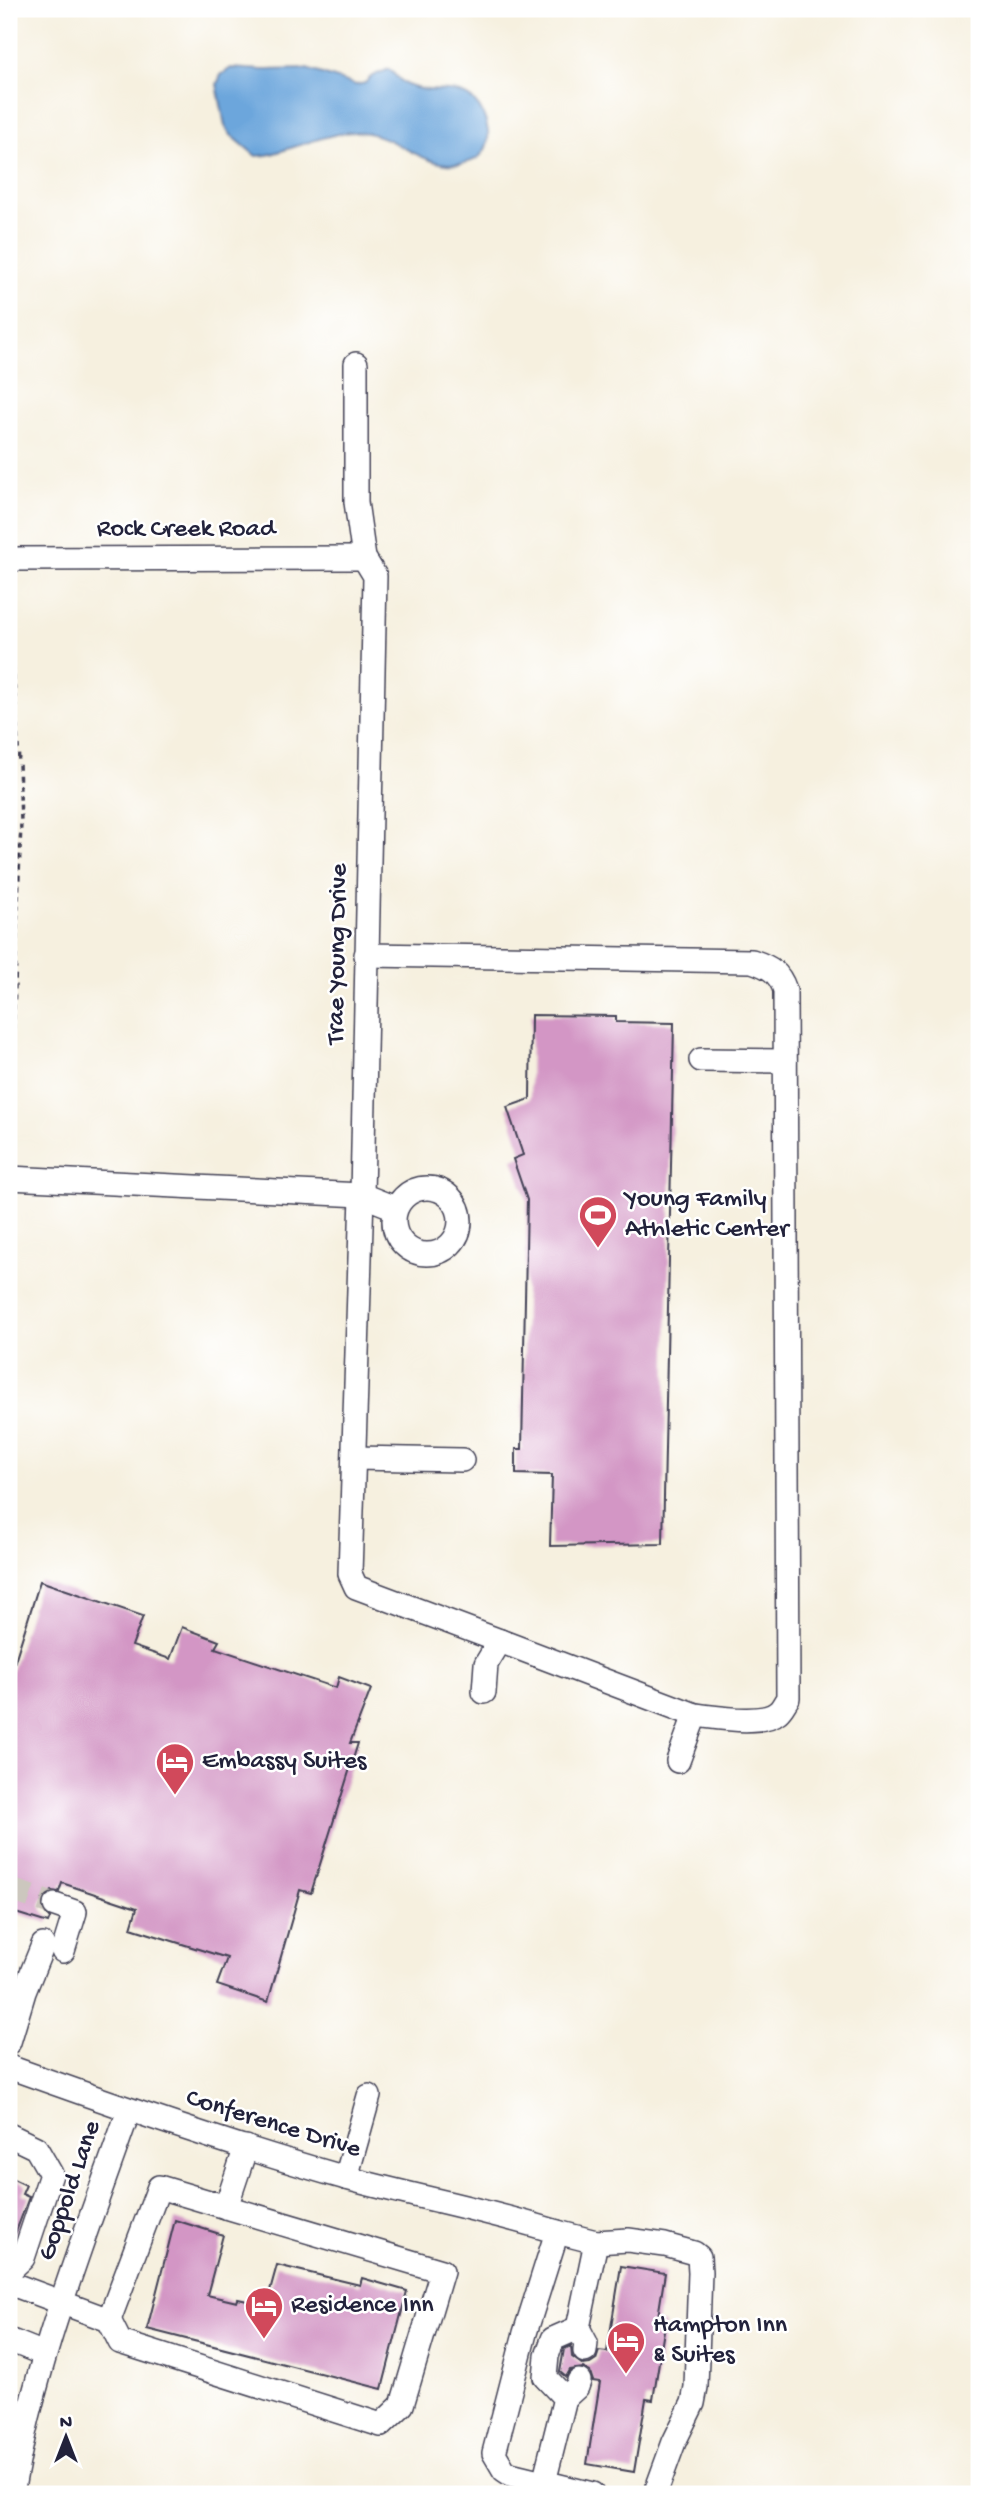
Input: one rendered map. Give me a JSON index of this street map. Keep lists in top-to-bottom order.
{
  "streets": {
    "street": [
      "Rock Creek Road",
      "Trae Young Drive",
      "Conference Drive",
      "Goppold Lane"
    ]
  },
  "crossings": [
    ["Rock Creek Road", "Trae Young Drive"],
    ["Conference Drive", "Goppold Lane"]
  ],
  "places": {
    "sports": ["Young Family Athletic Center"],
    "hotel": ["Embassy Suites", "Residence Inn", "Hampton Inn & Suites"]
  },
  "north": "top"
}
